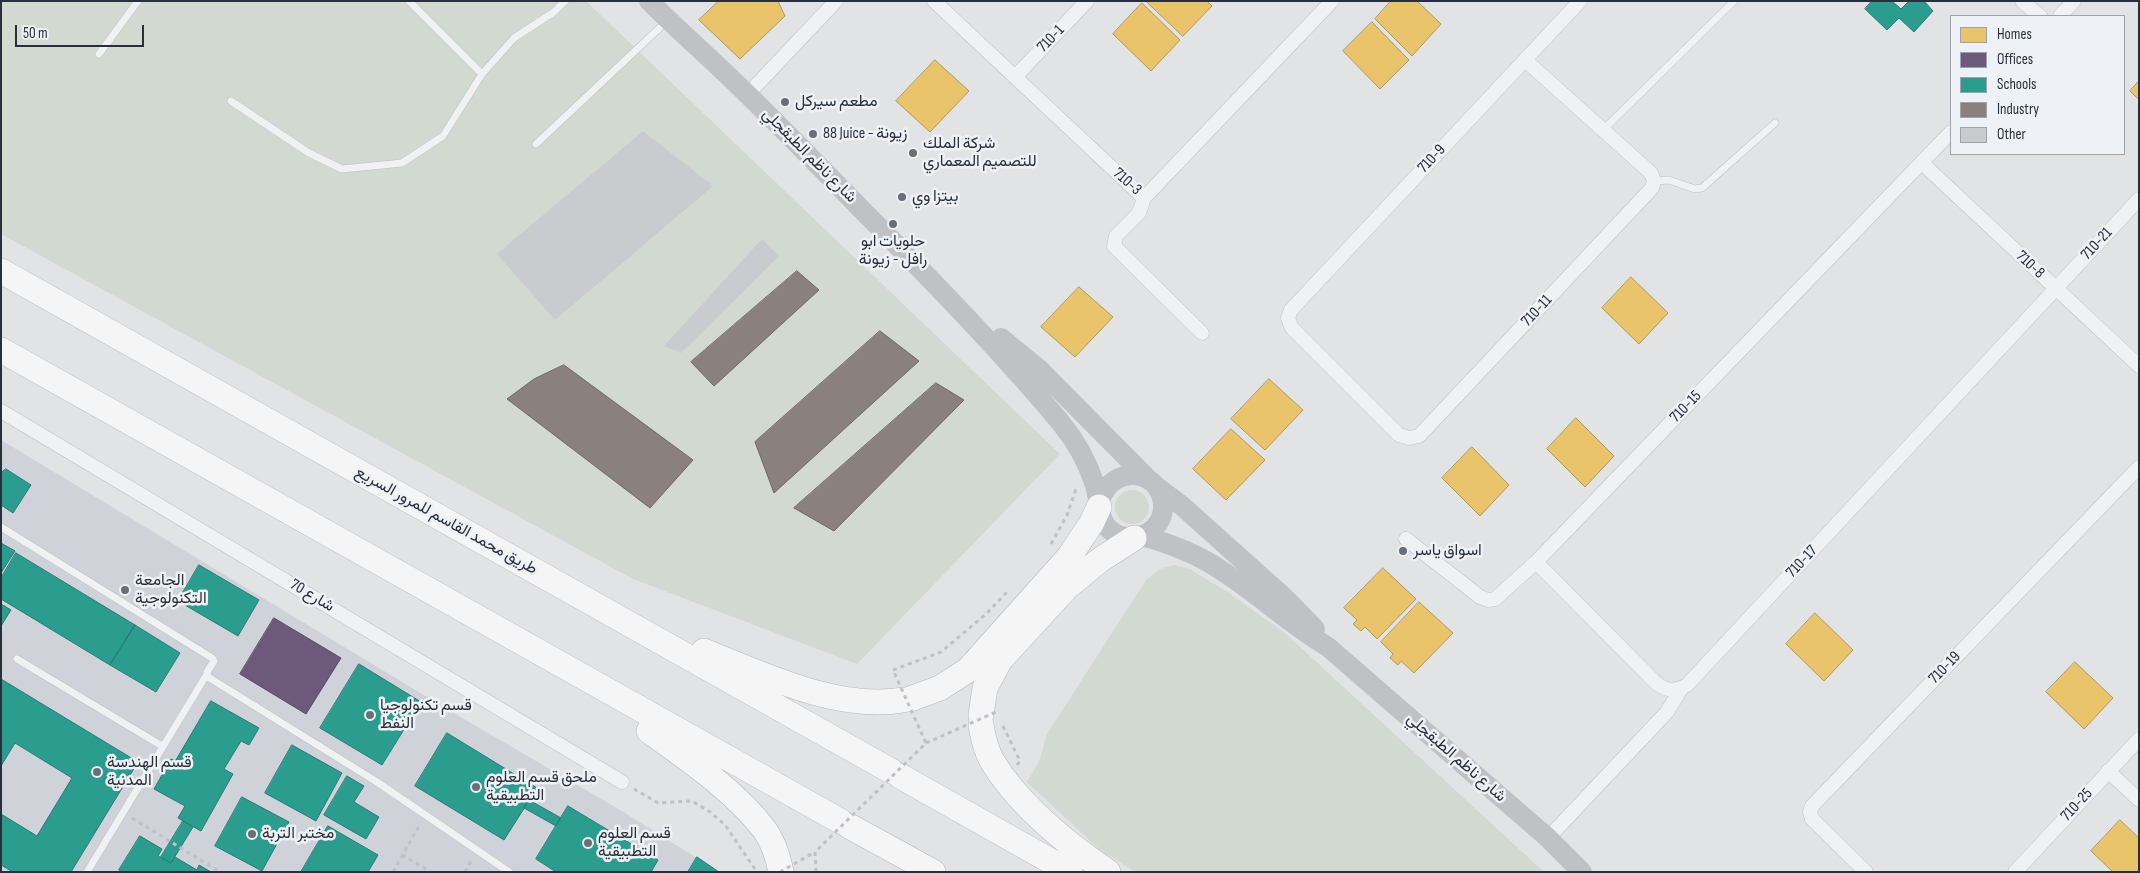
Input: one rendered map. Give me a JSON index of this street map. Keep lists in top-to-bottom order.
{
  "streets": {
    "highway": ["طريق محمد القاسم للمرور السريع"],
    "main road": ["شارع ناظم الطبقجلي"],
    "street": [
      "710-1",
      "710-9",
      "710-3",
      "710-21",
      "710-8",
      "710-11",
      "710-15",
      "710-17",
      "شارع 70",
      "710-19",
      "710-25"
    ]
  },
  "crossings": [
    ["710-1", "710-3"],
    ["شارع ناظم الطبقجلي", "710-17"],
    ["710-9", "710-11"],
    ["710-21", "710-8"],
    ["710-21", "710-17"],
    ["710-8", "710-15"],
    ["710-8", "710-17"]
  ],
  "places": [
    "مطعم سيركل",
    "88 Juice - زيونة",
    "شركة الملك للتصميم المعماري",
    "بيتزا وي",
    "حلويات ابو رافل - زيونة",
    "اسواق ياسر",
    "الجامعة التكنولوجية",
    "قسم تكنولوجيا النفط",
    "قسم الهندسة المدنية",
    "ملحق قسم العلوم التطبيقية",
    "مختبر التربة",
    "قسم العلوم التطبيقية"
  ],
  "legend": [
    "Homes",
    "Offices",
    "Schools",
    "Industry",
    "Other"
  ],
  "scale_bar": "50 m"
}
